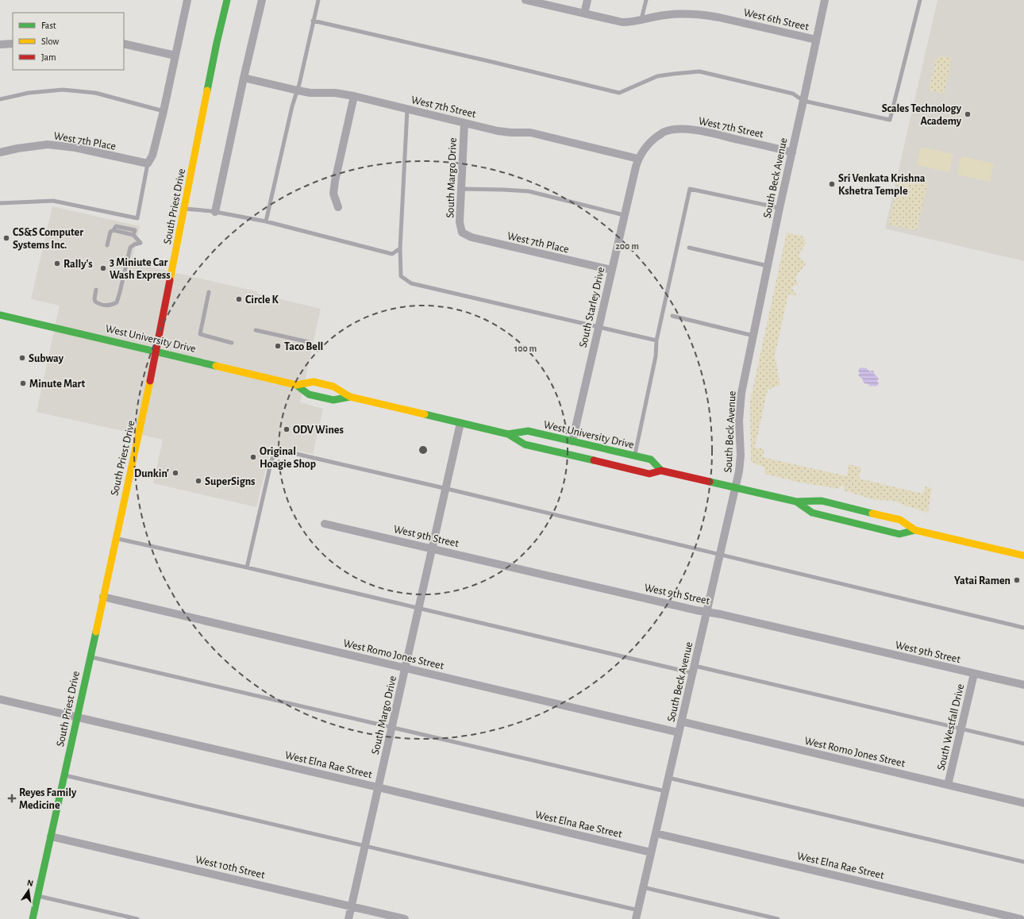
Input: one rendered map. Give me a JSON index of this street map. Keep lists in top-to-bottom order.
{
  "streets": {
    "main road": ["South Priest Drive", "West University Drive"],
    "street": [
      "West 6th Street",
      "West 7th Street",
      "West 7th Place",
      "South Margo Drive",
      "South Beck Avenue",
      "South Starley Drive",
      "West 9th Street",
      "West Romo Jones Street",
      "South Westfall Drive",
      "West Elna Rae Street",
      "West 10th Street"
    ]
  },
  "crossings": [
    ["West 6th Street", "South Beck Avenue"],
    ["West 7th Street", "South Margo Drive"],
    ["West 7th Street", "South Beck Avenue"],
    ["West 7th Street", "South Starley Drive"],
    ["West 7th Place", "South Margo Drive"],
    ["West 7th Place", "South Starley Drive"],
    ["South Margo Drive", "West University Drive"],
    ["South Margo Drive", "West 9th Street"],
    ["South Margo Drive", "West Romo Jones Street"],
    ["South Margo Drive", "West Elna Rae Street"],
    ["South Margo Drive", "West 10th Street"],
    ["South Beck Avenue", "West University Drive"],
    ["South Beck Avenue", "West 9th Street"],
    ["South Beck Avenue", "West Romo Jones Street"],
    ["South Beck Avenue", "West Elna Rae Street"],
    ["South Priest Drive", "West University Drive"],
    ["South Priest Drive", "West Romo Jones Street"],
    ["South Priest Drive", "West Elna Rae Street"],
    ["South Priest Drive", "West 10th Street"],
    ["South Starley Drive", "West University Drive"],
    ["West 9th Street", "South Westfall Drive"],
    ["West Romo Jones Street", "South Westfall Drive"]
  ],
  "places": {
    "other": [
      "Scales Technology Academy",
      "Sri Venkata Krishna Kshetra Temple",
      "CS&S Computer Systems Inc.",
      "Rally's",
      "3 Miniute Car Wash Express",
      "Circle K",
      "Taco Bell",
      "Subway",
      "Minute Mart",
      "ODV Wines",
      "Original Hoagie Shop",
      "Dunkin'",
      "SuperSigns",
      "Yatai Ramen"
    ],
    "health": ["Reyes Family Medicine"]
  },
  "legend": ["Fast", "Slow", "Jam"],
  "north": "top",
  "rings": ["200 m", "100 m"]
}
